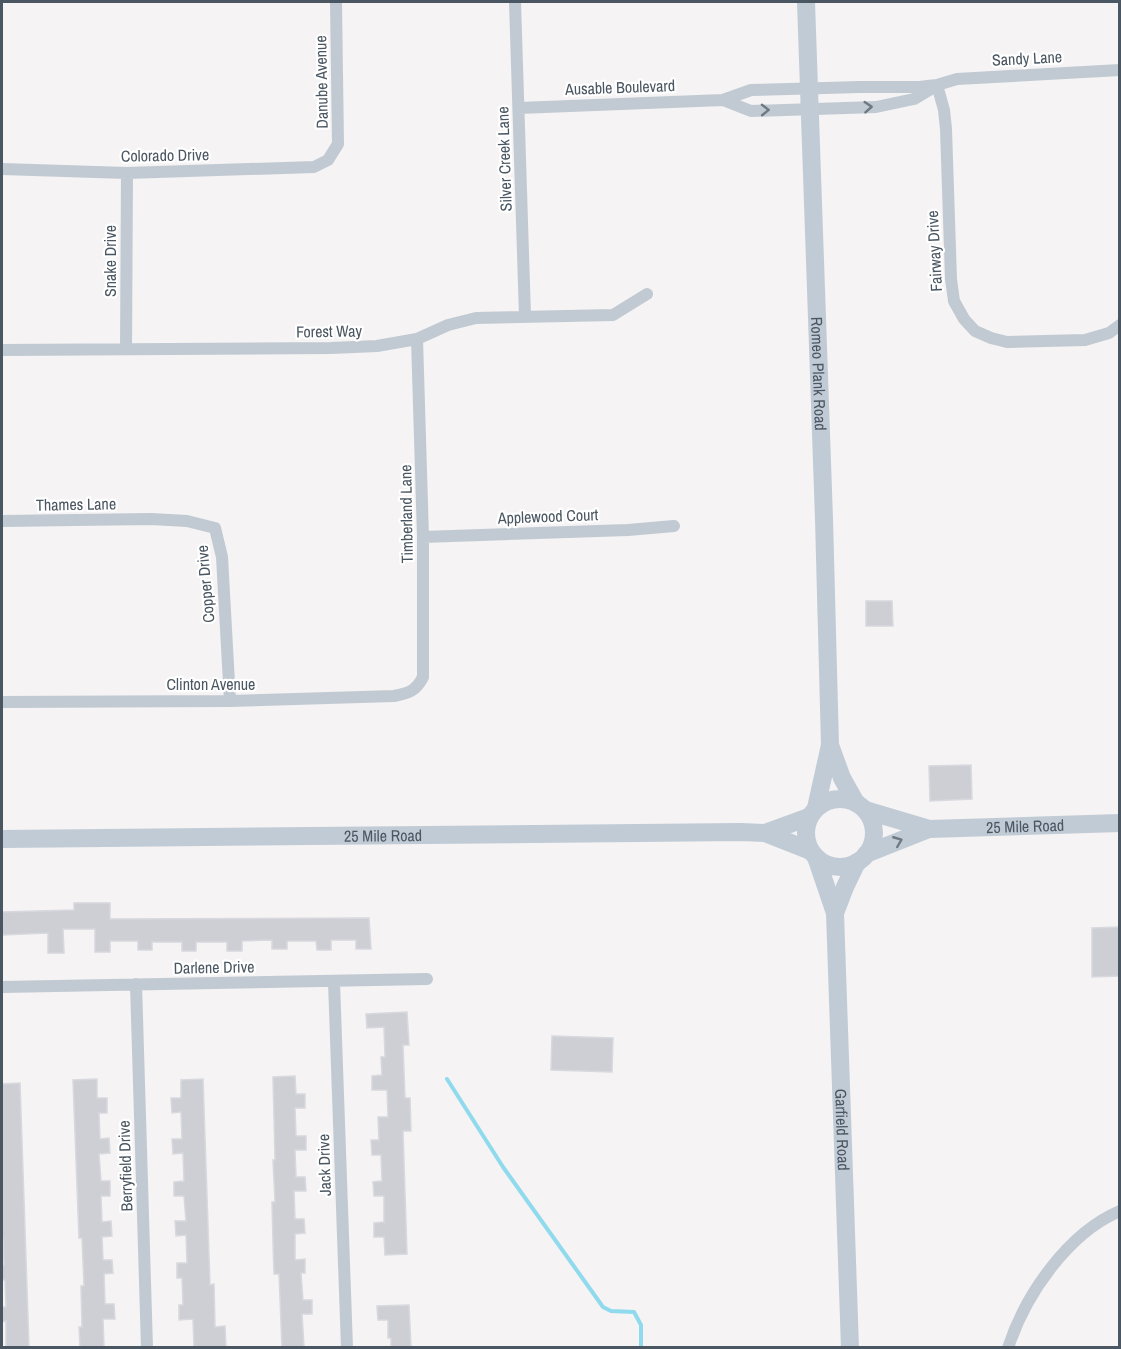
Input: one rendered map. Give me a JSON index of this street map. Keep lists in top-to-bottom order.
{
  "streets": {
    "street": [
      "Sandy Lane",
      "Danube Avenue",
      "Ausable Boulevard",
      "Colorado Drive",
      "Silver Creek Lane",
      "Fairway Drive",
      "Snake Drive",
      "Forest Way",
      "Romeo Plank Road",
      "Thames Lane",
      "Timberland Lane",
      "Applewood Court",
      "Copper Drive",
      "Clinton Avenue",
      "25 Mile Road",
      "Darlene Drive",
      "Garfield Road",
      "Jack Drive",
      "Berryfield Drive"
    ]
  },
  "crossings": [
    ["Sandy Lane", "Ausable Boulevard"],
    ["Sandy Lane", "Fairway Drive"],
    ["Sandy Lane", "Romeo Plank Road"],
    ["Danube Avenue", "Colorado Drive"],
    ["Ausable Boulevard", "Silver Creek Lane"],
    ["Ausable Boulevard", "Romeo Plank Road"],
    ["Colorado Drive", "Snake Drive"],
    ["Silver Creek Lane", "Forest Way"],
    ["Snake Drive", "Forest Way"],
    ["Forest Way", "Timberland Lane"],
    ["Romeo Plank Road", "25 Mile Road"],
    ["Romeo Plank Road", "Garfield Road"],
    ["Thames Lane", "Copper Drive"],
    ["Timberland Lane", "Applewood Court"],
    ["Timberland Lane", "Clinton Avenue"],
    ["Copper Drive", "Clinton Avenue"],
    ["25 Mile Road", "Garfield Road"],
    ["Darlene Drive", "Jack Drive"],
    ["Darlene Drive", "Berryfield Drive"]
  ]
}
